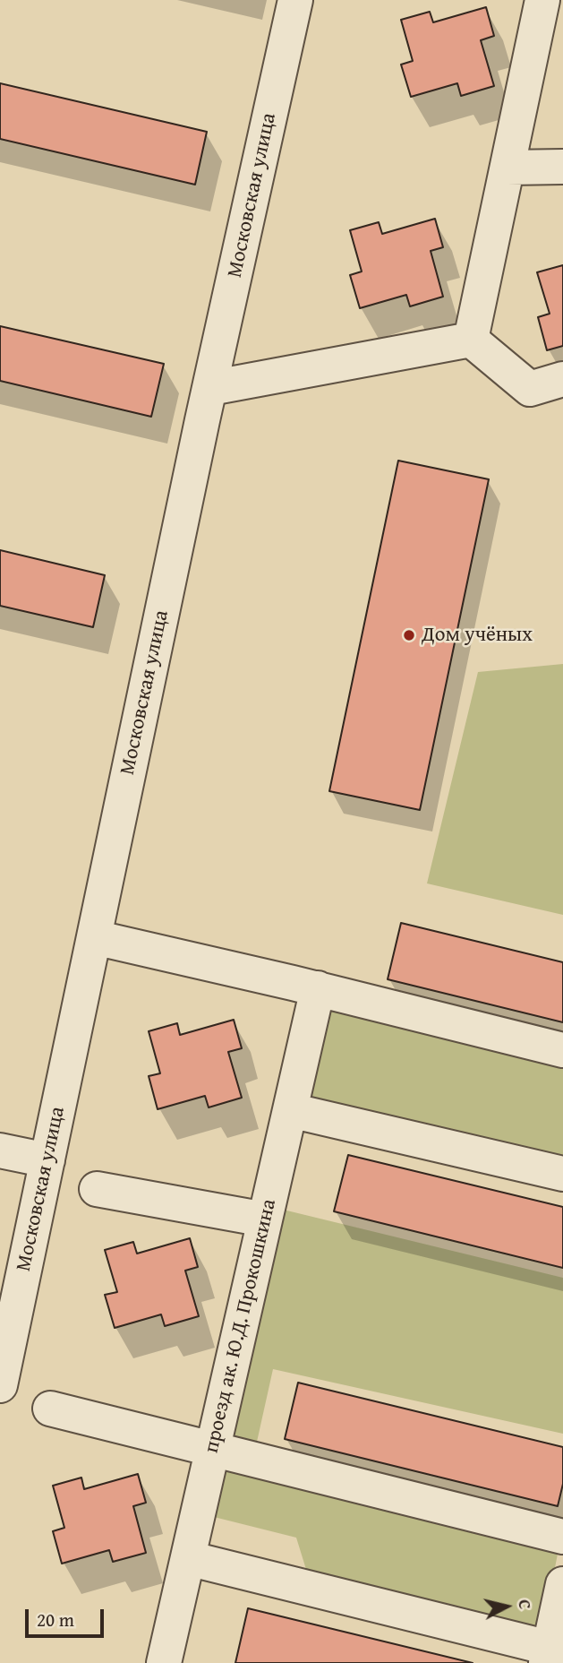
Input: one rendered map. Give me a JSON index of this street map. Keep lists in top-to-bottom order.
{
  "streets": {
    "street": ["Московская улица", "проезд ак. Ю.Д. Прокошкина"]
  },
  "places": ["Дом учёных"],
  "scale_bar": "20 m",
  "north": "right"
}
